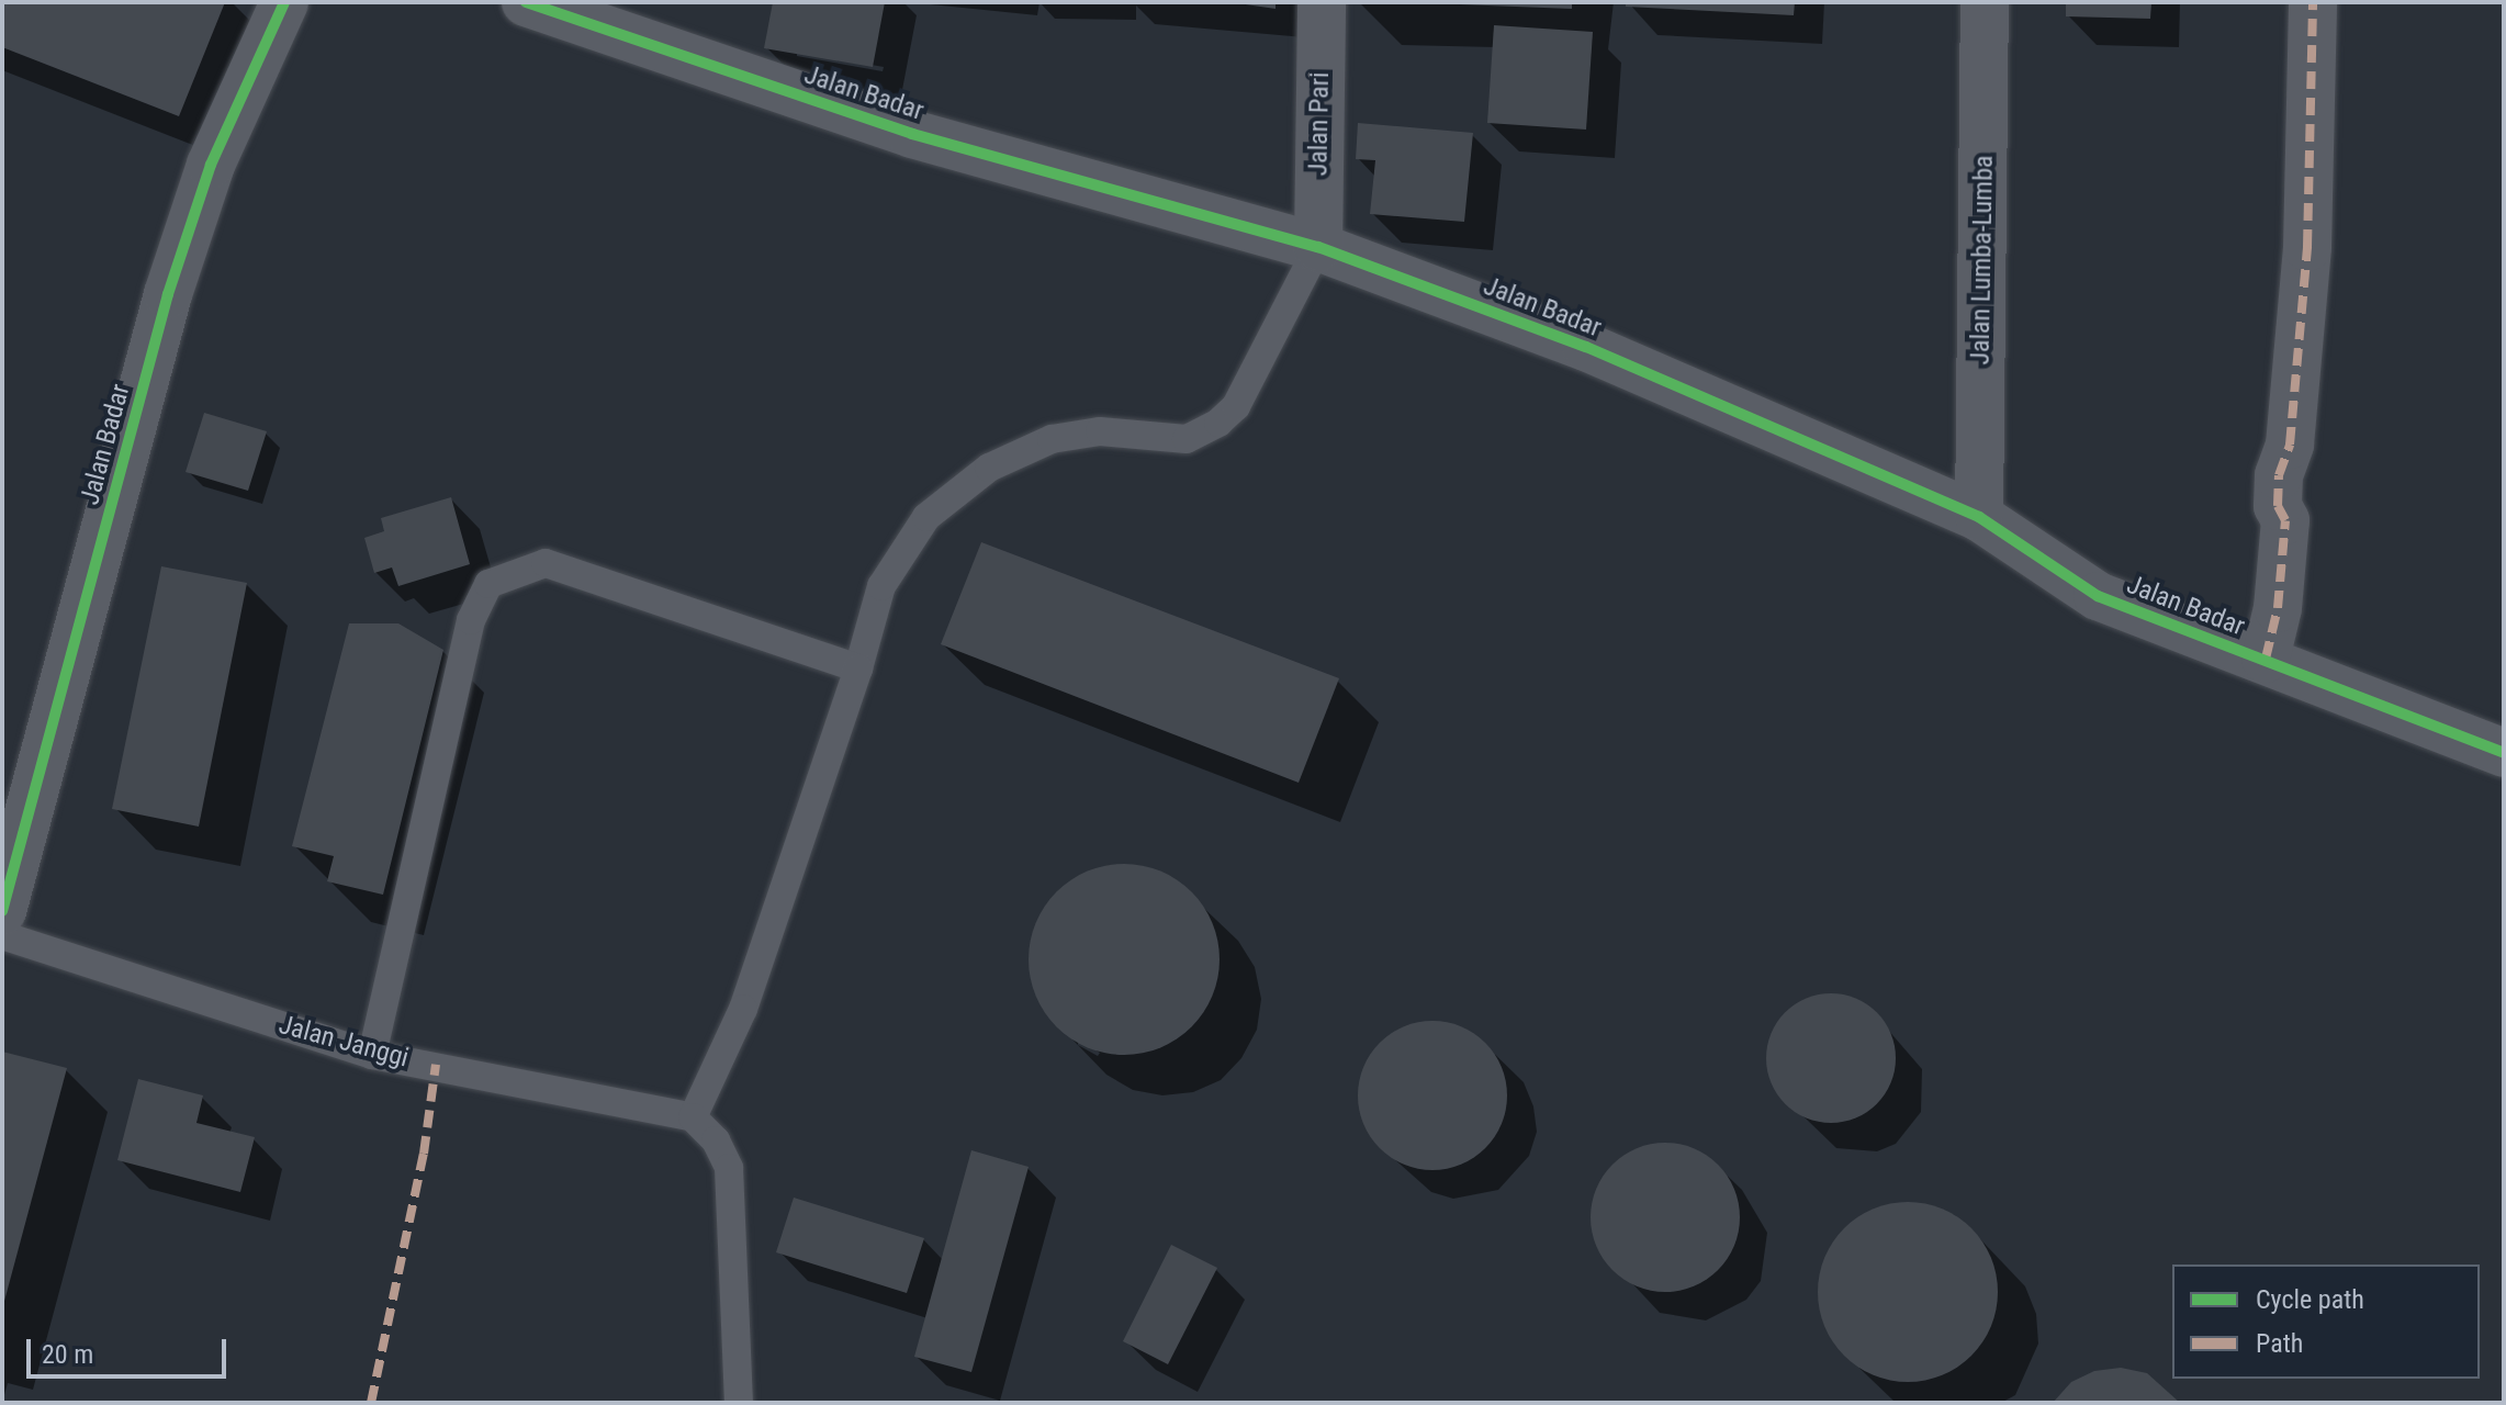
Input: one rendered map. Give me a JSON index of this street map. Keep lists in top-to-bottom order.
{
  "streets": {
    "street": ["Jalan Badar", "Jalan Pari", "Jalan Lumba-Lumba"],
    "lane": ["Jalan Janggi"]
  },
  "crossings": [
    ["Jalan Badar", "Jalan Pari"],
    ["Jalan Badar", "Jalan Lumba-Lumba"]
  ],
  "legend": ["Cycle path", "Path"],
  "scale_bar": "20 m"
}
